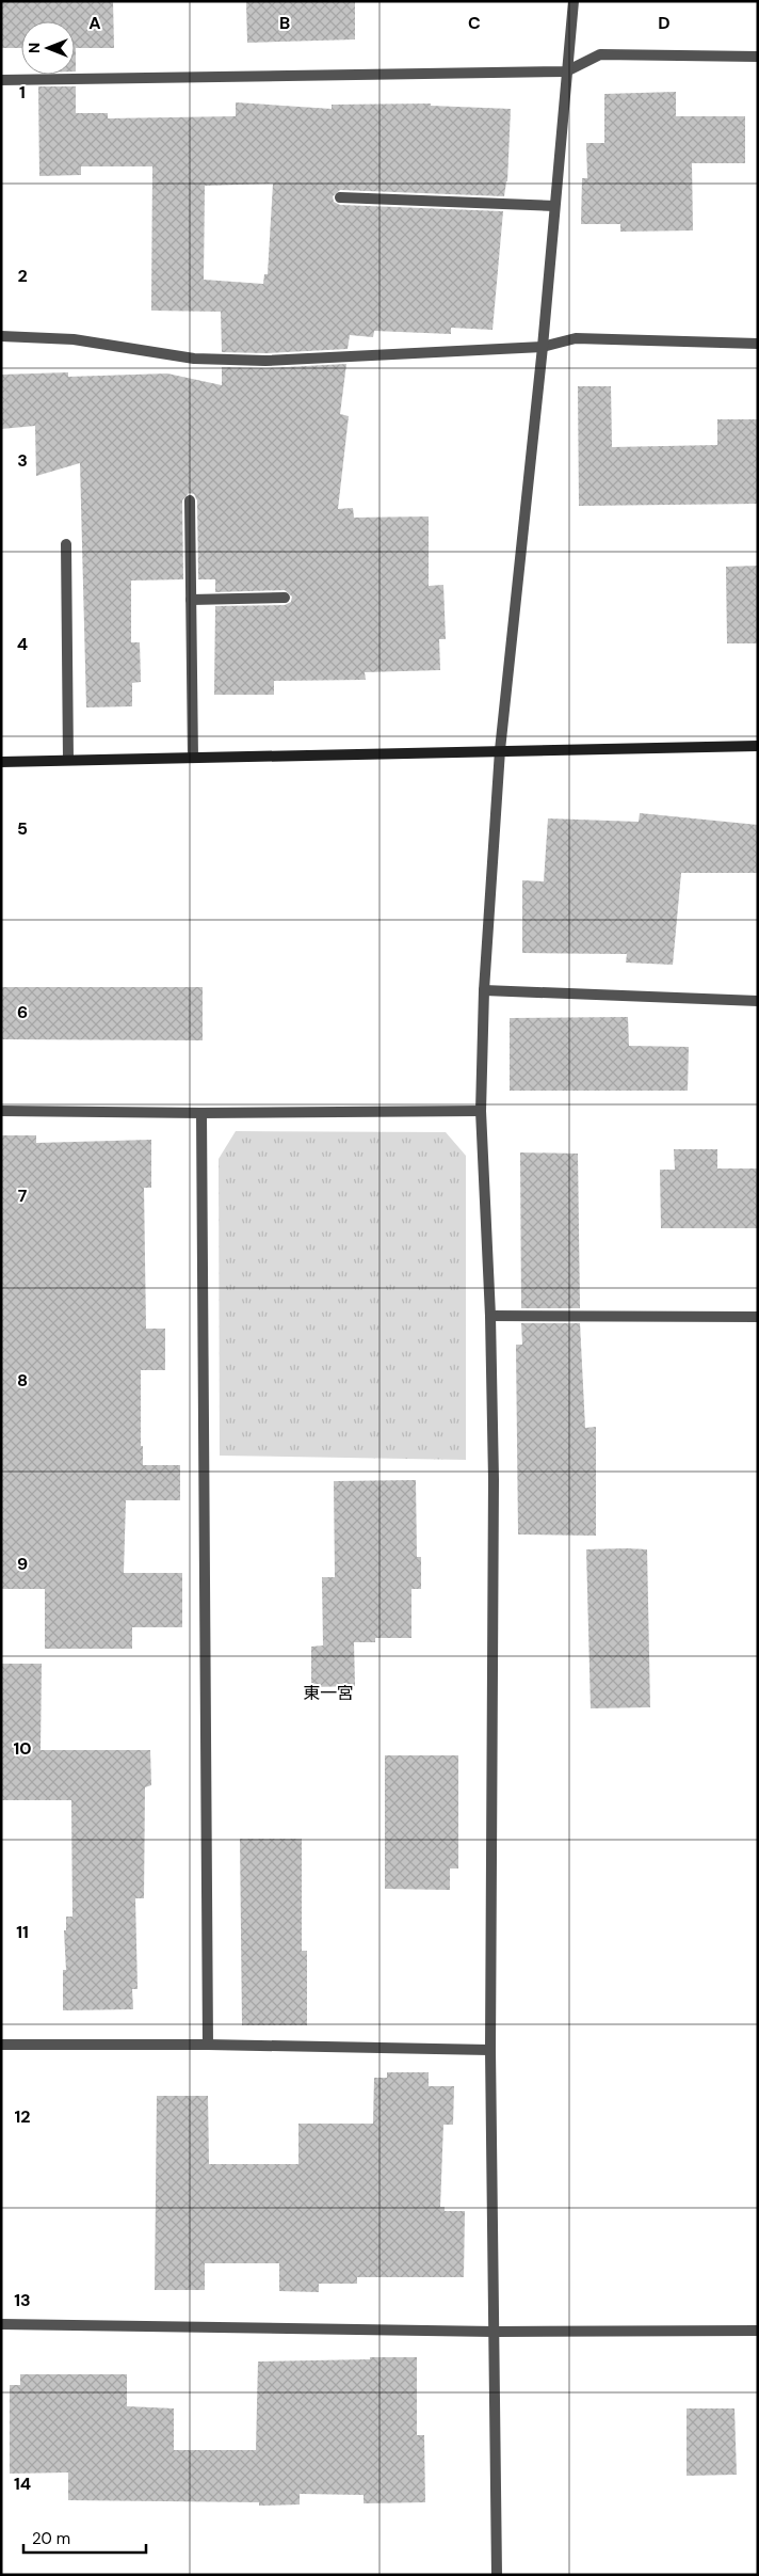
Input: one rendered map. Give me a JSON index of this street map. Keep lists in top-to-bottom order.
{
  "districts": ["東一宮"],
  "scale_bar": "20 m",
  "north": "left",
  "grid": {
    "columns": [
      "A",
      "B",
      "C",
      "D"
    ],
    "rows": [
      "1",
      "2",
      "3",
      "4",
      "5",
      "6",
      "7",
      "8",
      "9",
      "10",
      "11",
      "12",
      "13",
      "14"
    ]
  }
}
